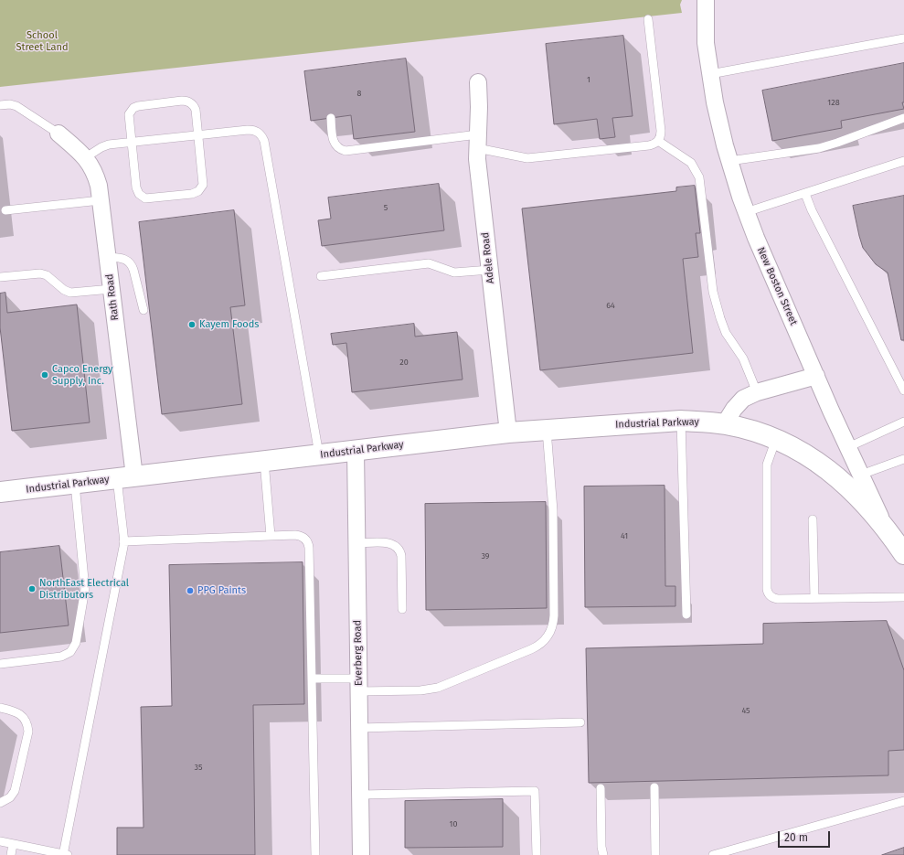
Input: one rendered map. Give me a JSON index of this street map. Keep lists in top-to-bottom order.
{
  "streets": {
    "main road": ["New Boston Street", "Industrial Parkway"],
    "street": ["Adele Road", "Rath Road", "Everberg Road"]
  },
  "crossings": [
    ["Adele Road", "Industrial Parkway"],
    ["New Boston Street", "Industrial Parkway"],
    ["Rath Road", "Industrial Parkway"],
    ["Industrial Parkway", "Everberg Road"]
  ],
  "parks": ["School Street Land"],
  "places": [
    "Kayem Foods",
    "Capco Energy Supply, Inc.",
    "NorthEast Electrical Distributors",
    "PPG Paints"
  ],
  "house_numbers": [
    "1",
    "8",
    "128",
    "5",
    "64",
    "20",
    "41",
    "39",
    "45",
    "35",
    "10"
  ],
  "scale_bar": "20 m"
}
